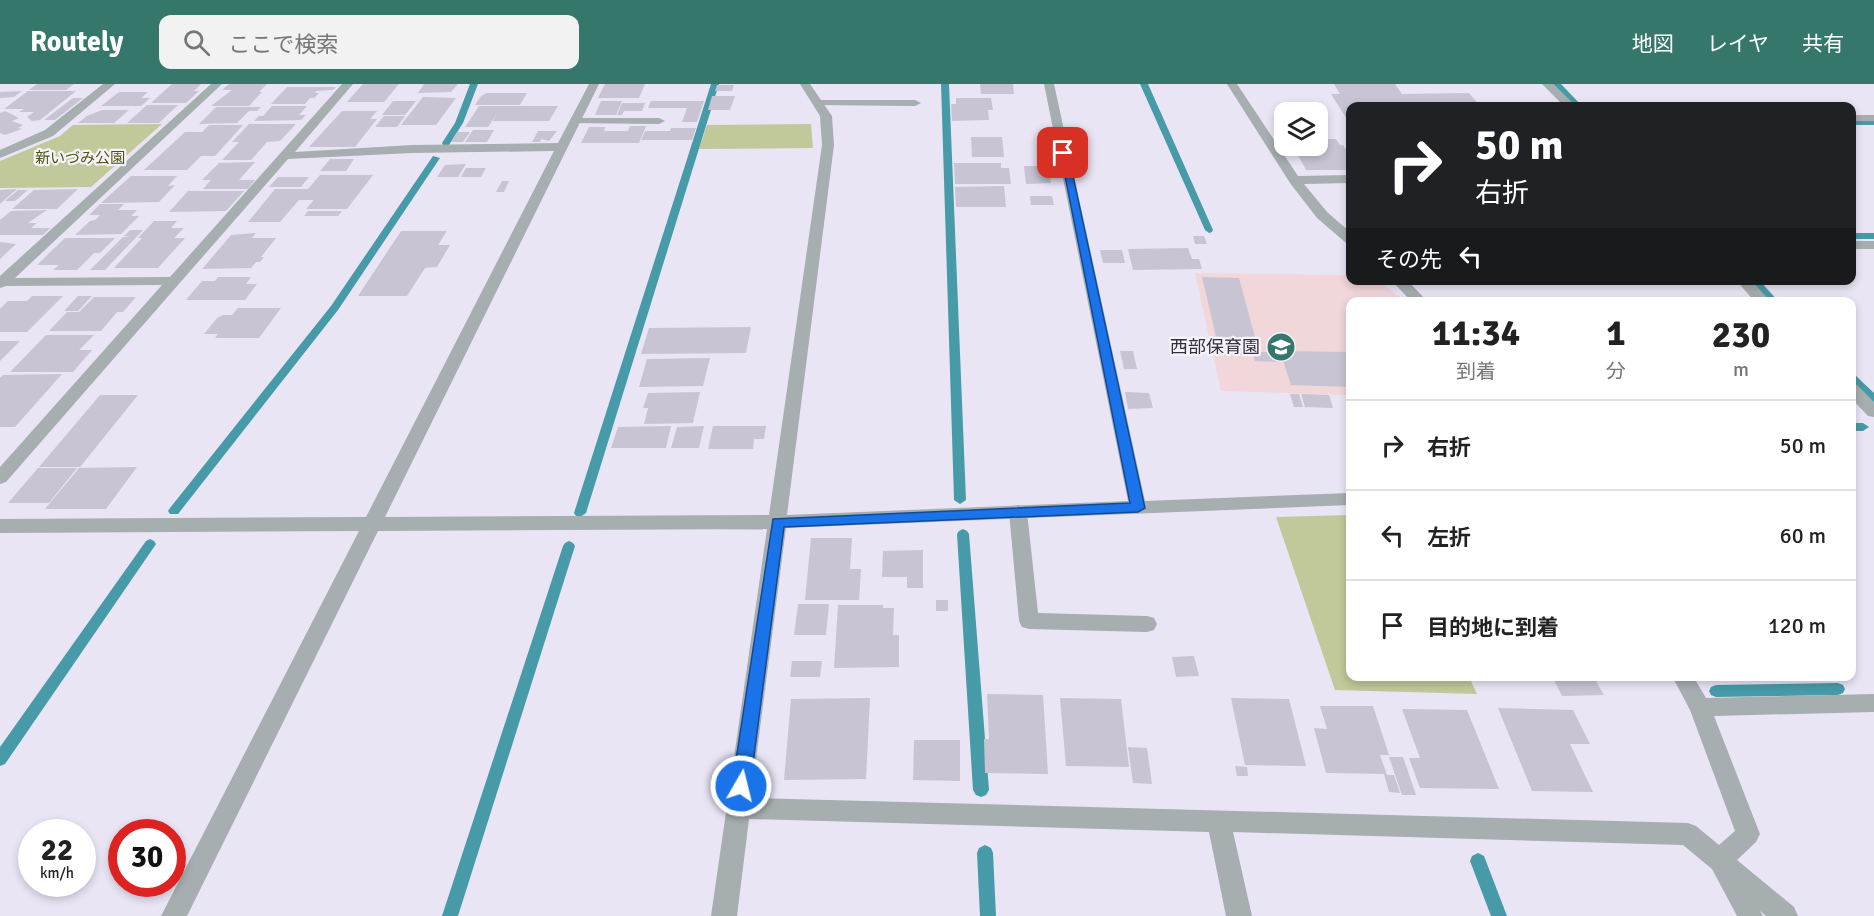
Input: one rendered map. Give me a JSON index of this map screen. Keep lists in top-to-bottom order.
{
  "parks": ["新いづみ公園"],
  "places": {
    "school or university": ["西部保育園"]
  },
  "page": {
    "header": "Routely",
    "search": "ここで検索",
    "nav": ["地図", "レイヤ", "共有"],
    "turn": ["50 m", "右折"],
    "then": "その先",
    "eta": [
      "11:34",
      "到着",
      "1",
      "分",
      "230",
      "m"
    ],
    "list": [
      {
        "name": "右折",
        "value": "50 m"
      },
      {
        "name": "左折",
        "value": "60 m"
      },
      {
        "name": "目的地に到着",
        "value": "120 m"
      }
    ],
    "speed": "22 km/h",
    "limit": "30"
  }
}
